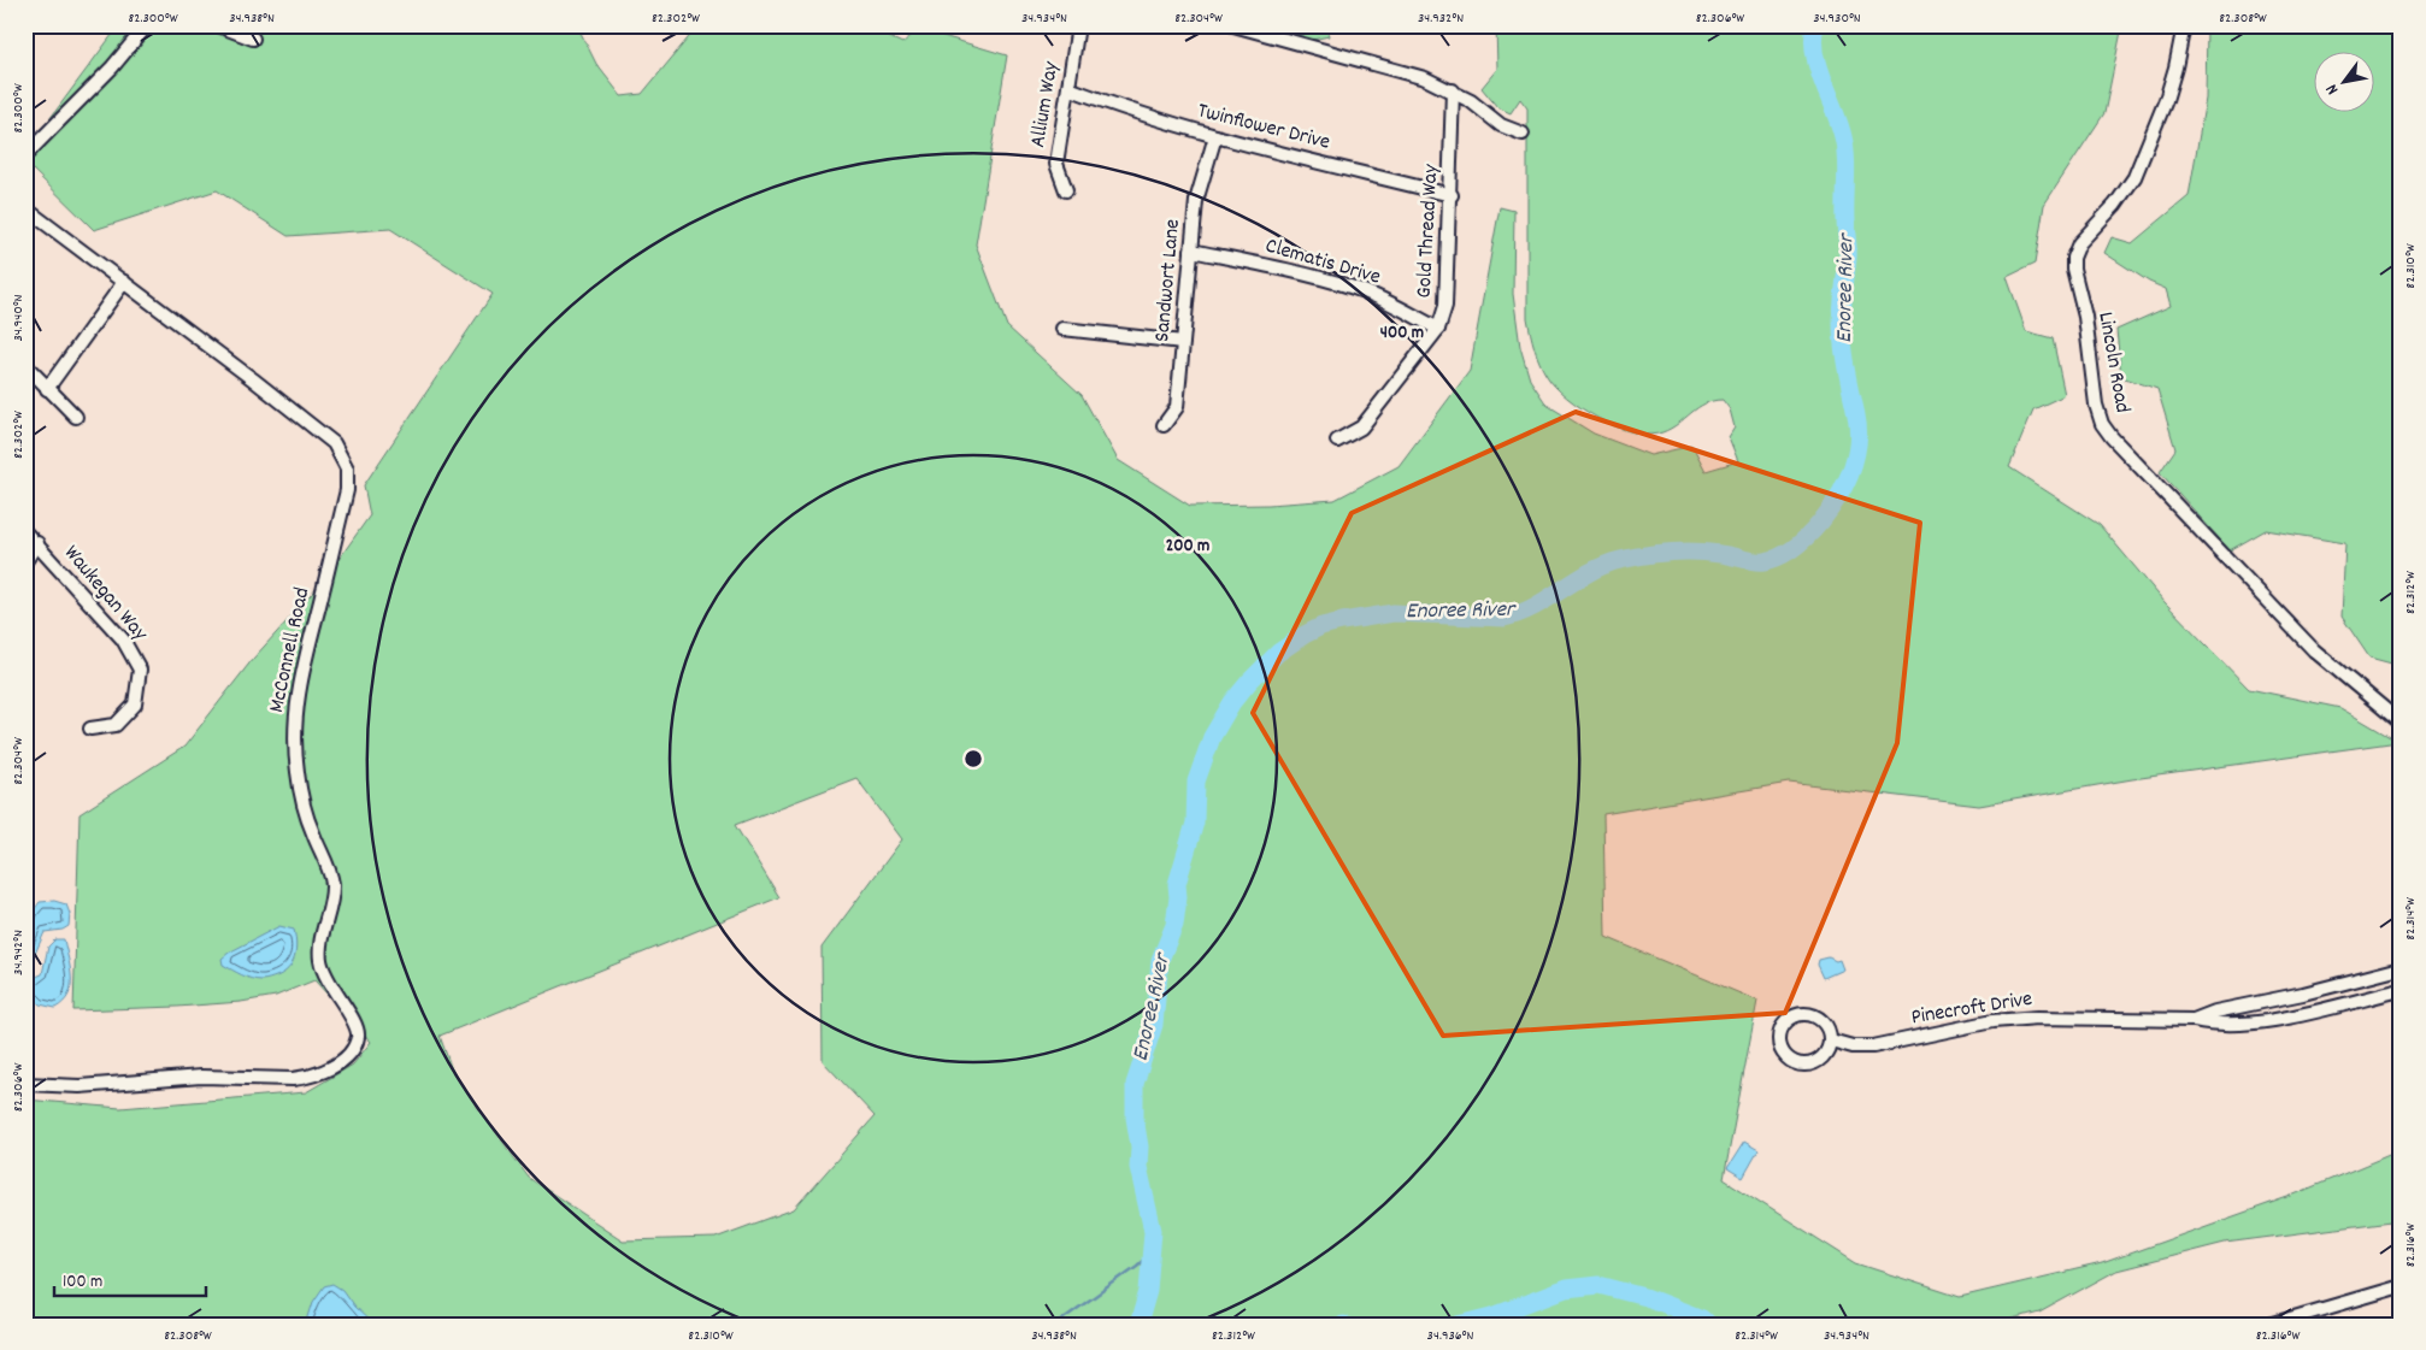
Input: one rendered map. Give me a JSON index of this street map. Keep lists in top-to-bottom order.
{
  "streets": {
    "street": [
      "Allium Way",
      "Twinflower Drive",
      "Gold Thread Way",
      "Clematis Drive",
      "Sandwort Lane",
      "Lincoln Road",
      "Waukegan Way",
      "McConnell Road",
      "Pinecroft Drive"
    ]
  },
  "crossings": [
    ["Allium Way", "Twinflower Drive"],
    ["Twinflower Drive", "Gold Thread Way"],
    ["Twinflower Drive", "Sandwort Lane"],
    ["Gold Thread Way", "Clematis Drive"],
    ["Clematis Drive", "Sandwort Lane"]
  ],
  "water": ["Enoree River"],
  "scale_bar": "100 m",
  "north": "bottom left",
  "coordinates": [
    "82.300°W",
    "34.938°N",
    "82.302°W",
    "34.934°N",
    "82.304°W",
    "34.932°N",
    "82.306°W",
    "34.930°N",
    "82.308°W",
    "82.310°W",
    "34.940°N",
    "82.312°W",
    "82.314°W",
    "34.942°N",
    "82.316°W",
    "34.936°N"
  ],
  "rings": ["400 m", "200 m"]
}
